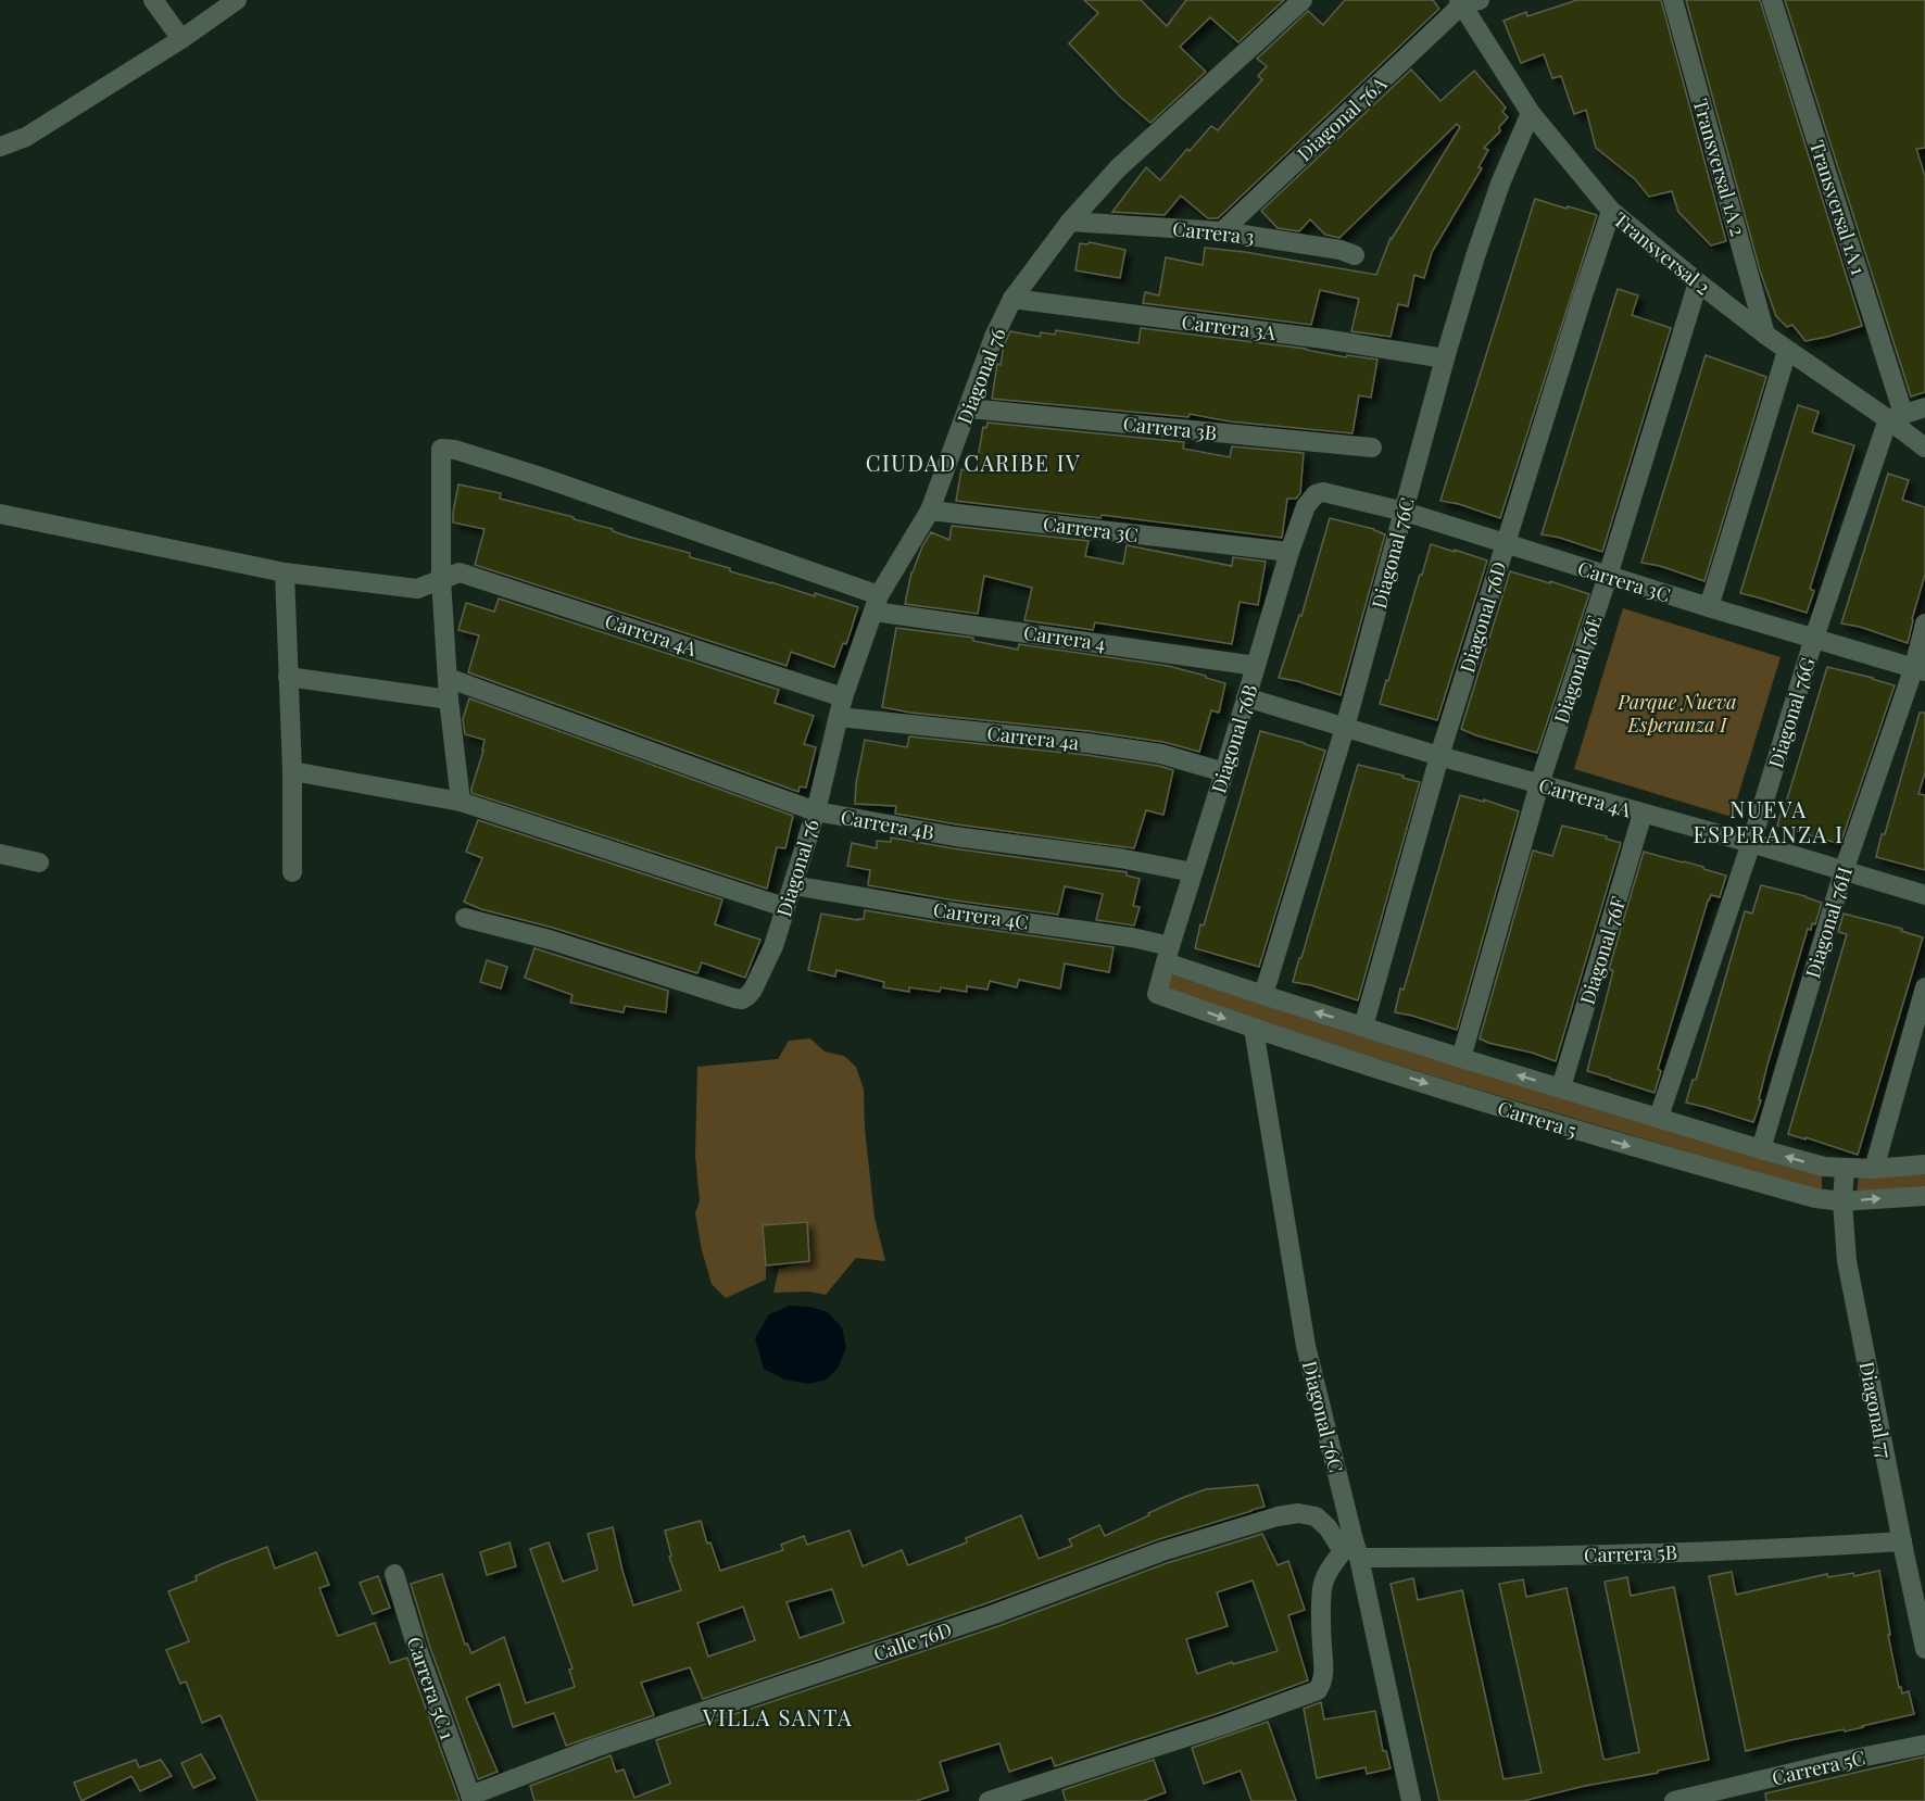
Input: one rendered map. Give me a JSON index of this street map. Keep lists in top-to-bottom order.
{
  "streets": {
    "street": [
      "Diagonal 76A",
      "Transversal 1A 2",
      "Transversal 1A 1",
      "Carrera 3",
      "Transversal 2",
      "Carrera 3A",
      "Diagonal 76",
      "Carrera 3B",
      "Carrera 3C",
      "Diagonal 76C",
      "Diagonal 76D",
      "Carrera 4A",
      "Carrera 4",
      "Diagonal 76E",
      "Diagonal 76G",
      "Carrera 4a",
      "Diagonal 76B",
      "Carrera 4B",
      "Carrera 4C",
      "Diagonal 76H",
      "Diagonal 76F",
      "Carrera 5",
      "Diagonal 77",
      "Carrera 5B",
      "Calle 76D",
      "Carrera 5C 1",
      "Carrera 5C"
    ]
  },
  "crossings": [
    ["Diagonal 76A", "Carrera 3"],
    ["Diagonal 76A", "Transversal 2"],
    ["Transversal 1A 2", "Transversal 2"],
    ["Transversal 1A 1", "Transversal 2"],
    ["Transversal 1A 1", "Diagonal 76G"],
    ["Carrera 3", "Diagonal 76"],
    ["Transversal 2", "Diagonal 76C"],
    ["Transversal 2", "Diagonal 76D"],
    ["Transversal 2", "Diagonal 76E"],
    ["Transversal 2", "Diagonal 76G"],
    ["Carrera 3A", "Diagonal 76"],
    ["Carrera 3A", "Diagonal 76C"],
    ["Diagonal 76", "Carrera 3B"],
    ["Diagonal 76", "Carrera 3C"],
    ["Diagonal 76", "Carrera 4A"],
    ["Diagonal 76", "Carrera 4"],
    ["Diagonal 76", "Carrera 4a"],
    ["Diagonal 76", "Carrera 4B"],
    ["Diagonal 76", "Carrera 4C"],
    ["Carrera 3C", "Diagonal 76C"],
    ["Carrera 3C", "Diagonal 76D"],
    ["Carrera 3C", "Diagonal 76E"],
    ["Carrera 3C", "Diagonal 76G"],
    ["Carrera 3C", "Diagonal 76B"],
    ["Carrera 3C", "Diagonal 76H"],
    ["Diagonal 76C", "Carrera 4A"],
    ["Diagonal 76C", "Carrera 5"],
    ["Diagonal 76C", "Carrera 5B"],
    ["Diagonal 76C", "Calle 76D"],
    ["Diagonal 76D", "Carrera 4A"],
    ["Diagonal 76D", "Carrera 5"],
    ["Carrera 4A", "Carrera 4"],
    ["Carrera 4A", "Diagonal 76E"],
    ["Carrera 4A", "Diagonal 76G"],
    ["Carrera 4A", "Carrera 4a"],
    ["Carrera 4A", "Diagonal 76B"],
    ["Carrera 4A", "Diagonal 76H"],
    ["Carrera 4A", "Diagonal 76F"],
    ["Carrera 4", "Diagonal 76B"],
    ["Diagonal 76E", "Carrera 5"],
    ["Diagonal 76G", "Carrera 5"],
    ["Carrera 4a", "Diagonal 76B"],
    ["Diagonal 76B", "Carrera 4B"],
    ["Diagonal 76B", "Carrera 4C"],
    ["Diagonal 76B", "Carrera 5"],
    ["Carrera 4C", "Carrera 5"],
    ["Diagonal 76H", "Carrera 5"],
    ["Diagonal 76F", "Carrera 5"],
    ["Carrera 5", "Diagonal 77"],
    ["Diagonal 77", "Carrera 5B"],
    ["Carrera 5B", "Calle 76D"],
    ["Calle 76D", "Carrera 5C 1"]
  ],
  "districts": ["CIUDAD CARIBE IV", "NUEVA ESPERANZA I", "VILLA SANTA"],
  "parks": ["Parque Nueva Esperanza I"]
}
